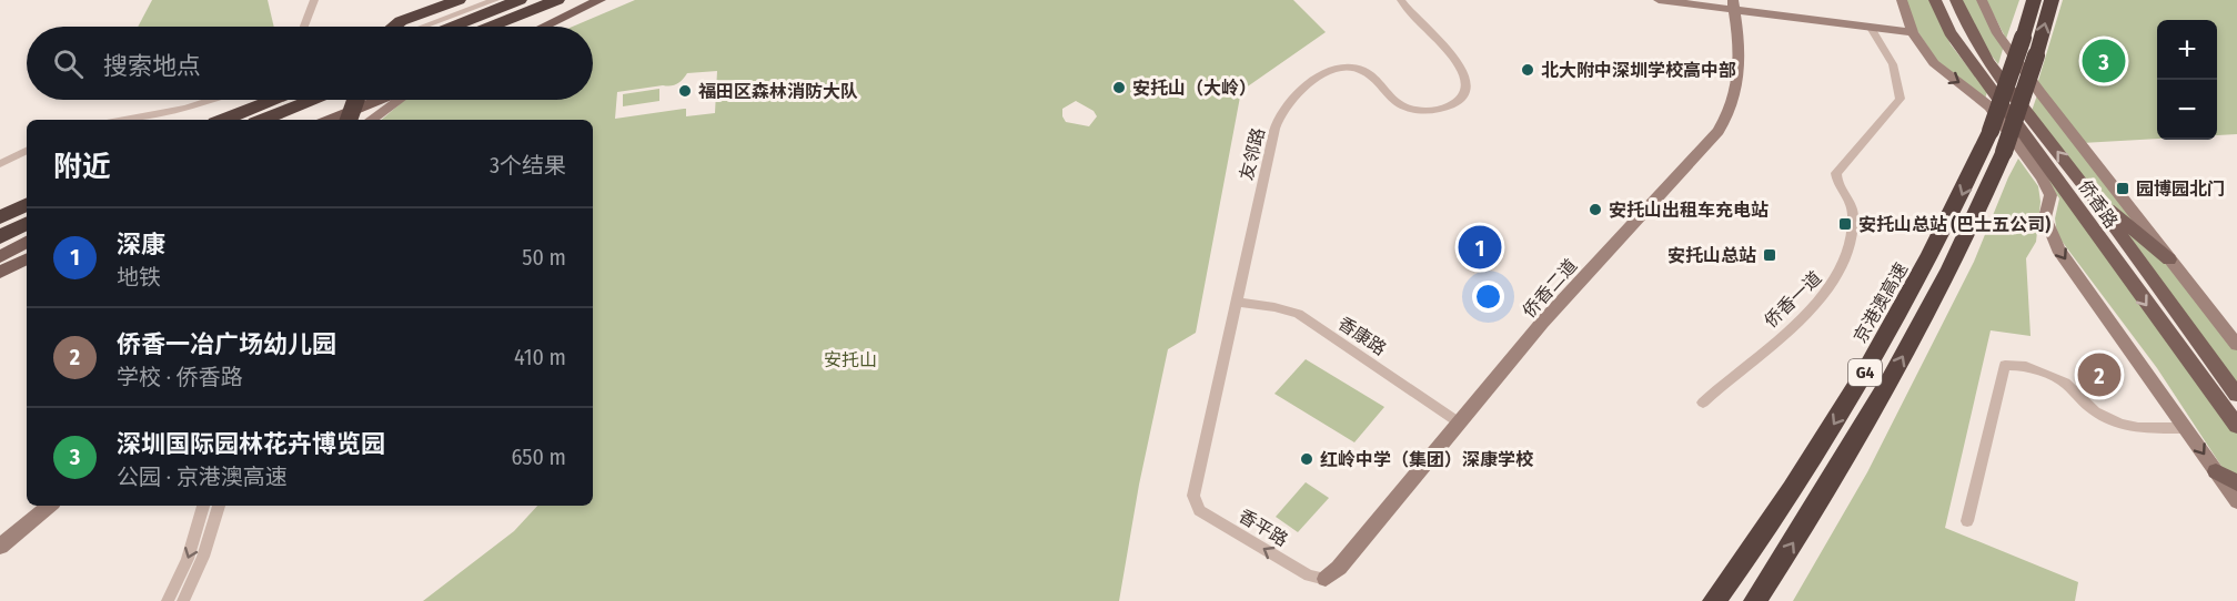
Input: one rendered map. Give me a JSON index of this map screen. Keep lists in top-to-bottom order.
{
  "streets": {
    "highway": ["京港澳高速", "G4"],
    "main road": ["侨香路"],
    "street": [
      "友邻路",
      "侨香二道",
      "侨香一道",
      "香康路",
      "香平路"
    ]
  },
  "crossings": [
    ["友邻路", "香康路"],
    ["友邻路", "香平路"],
    ["侨香二道", "香康路"],
    ["侨香二道", "香平路"]
  ],
  "one_way": ["香平路"],
  "parks": ["安托山"],
  "places": {
    "other": [
      "北大附中深圳学校高中部",
      "安托山（大岭）",
      "福田区森林消防大队",
      "安托山出租车充电站",
      "红岭中学（集团）深康学校"
    ],
    "transit": ["园博园北门", "安托山总站 (巴士五公司)", "安托山总站"]
  },
  "page": {
    "map_buttons": ["+", "−"],
    "search": "搜索地点",
    "pins": ["3", "1", "2"],
    "heading": ["附近", "3个结果"],
    "list": [
      {
        "mark": "1",
        "name": "深康",
        "note": "地铁",
        "value": "50 m"
      },
      {
        "mark": "2",
        "name": "侨香一冶广场幼儿园",
        "note": "学校 · 侨香路",
        "value": "410 m"
      },
      {
        "mark": "3",
        "name": "深圳国际园林花卉博览园",
        "note": "公园 · 京港澳高速",
        "value": "650 m"
      }
    ]
  }
}
